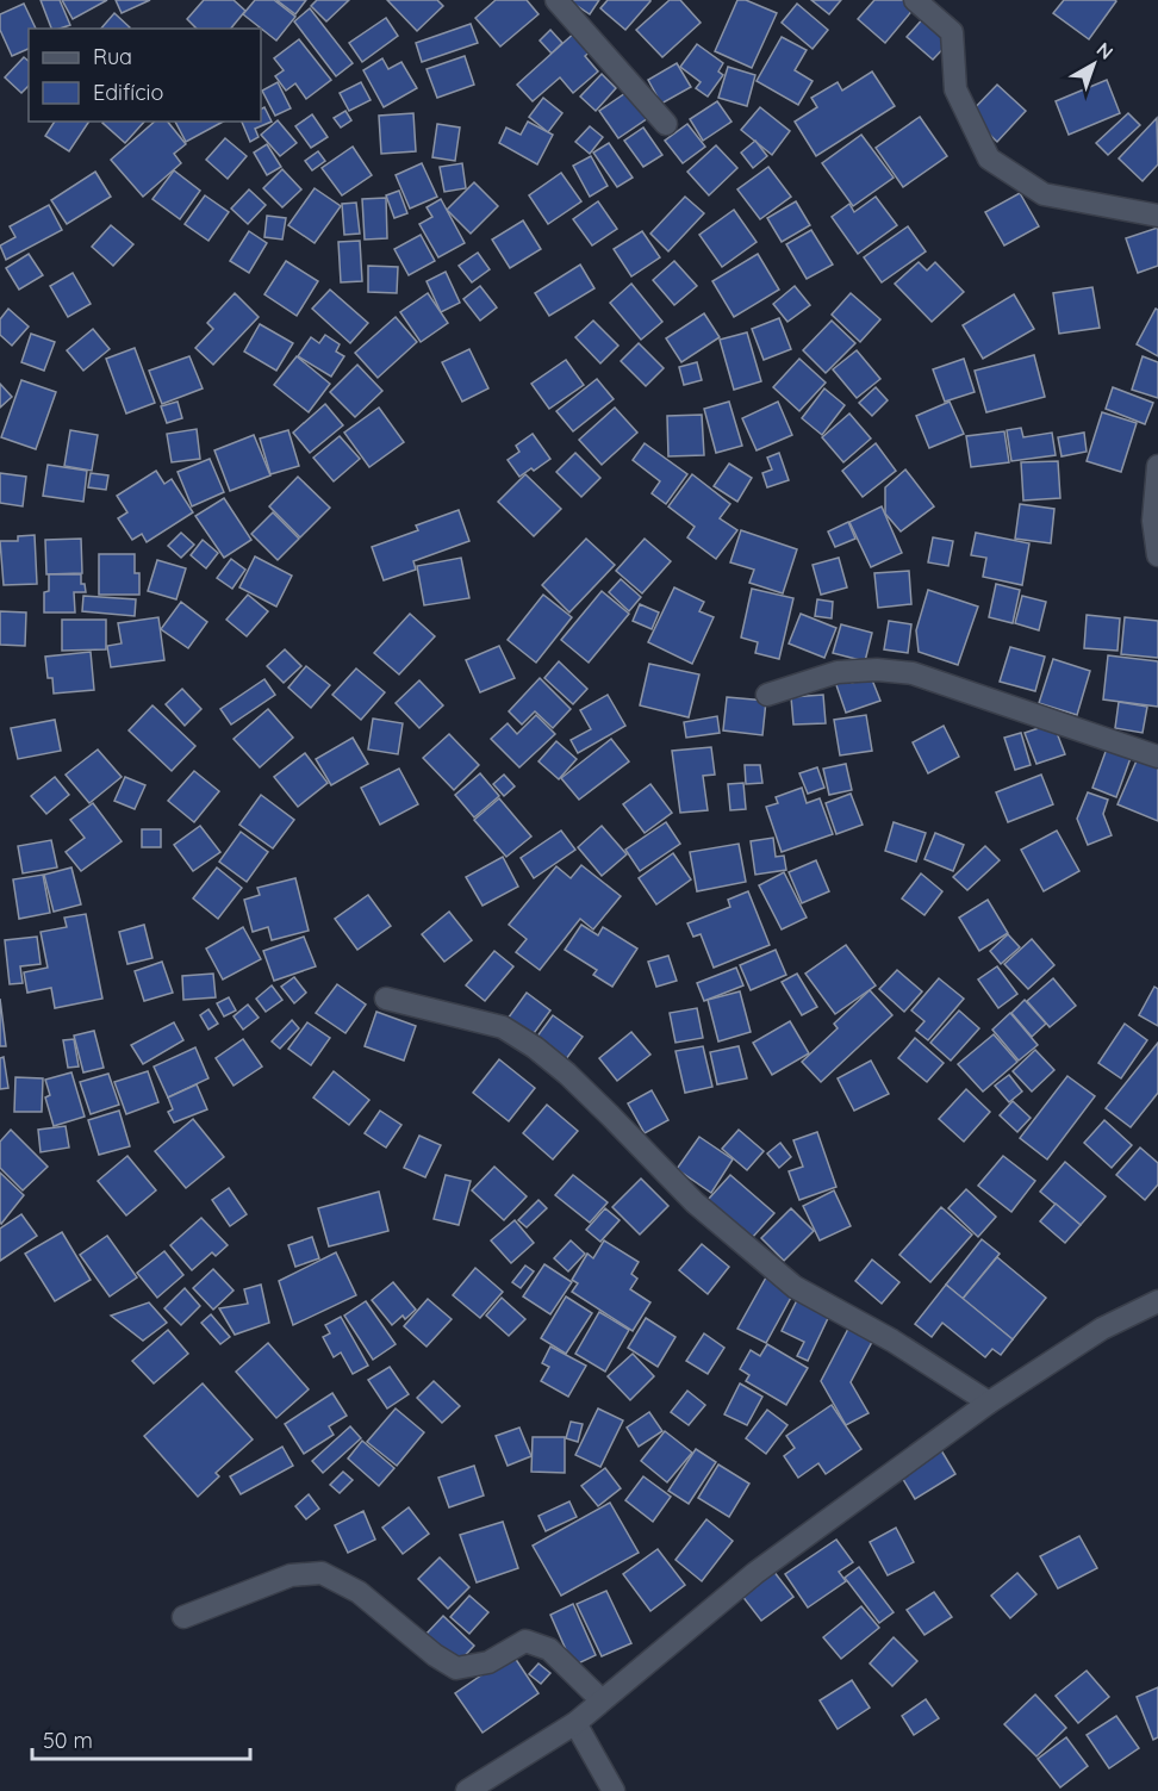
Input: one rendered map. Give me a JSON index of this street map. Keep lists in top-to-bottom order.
{
  "legend": ["Rua", "Edifício"],
  "scale_bar": "50 m",
  "north": "top right"
}
